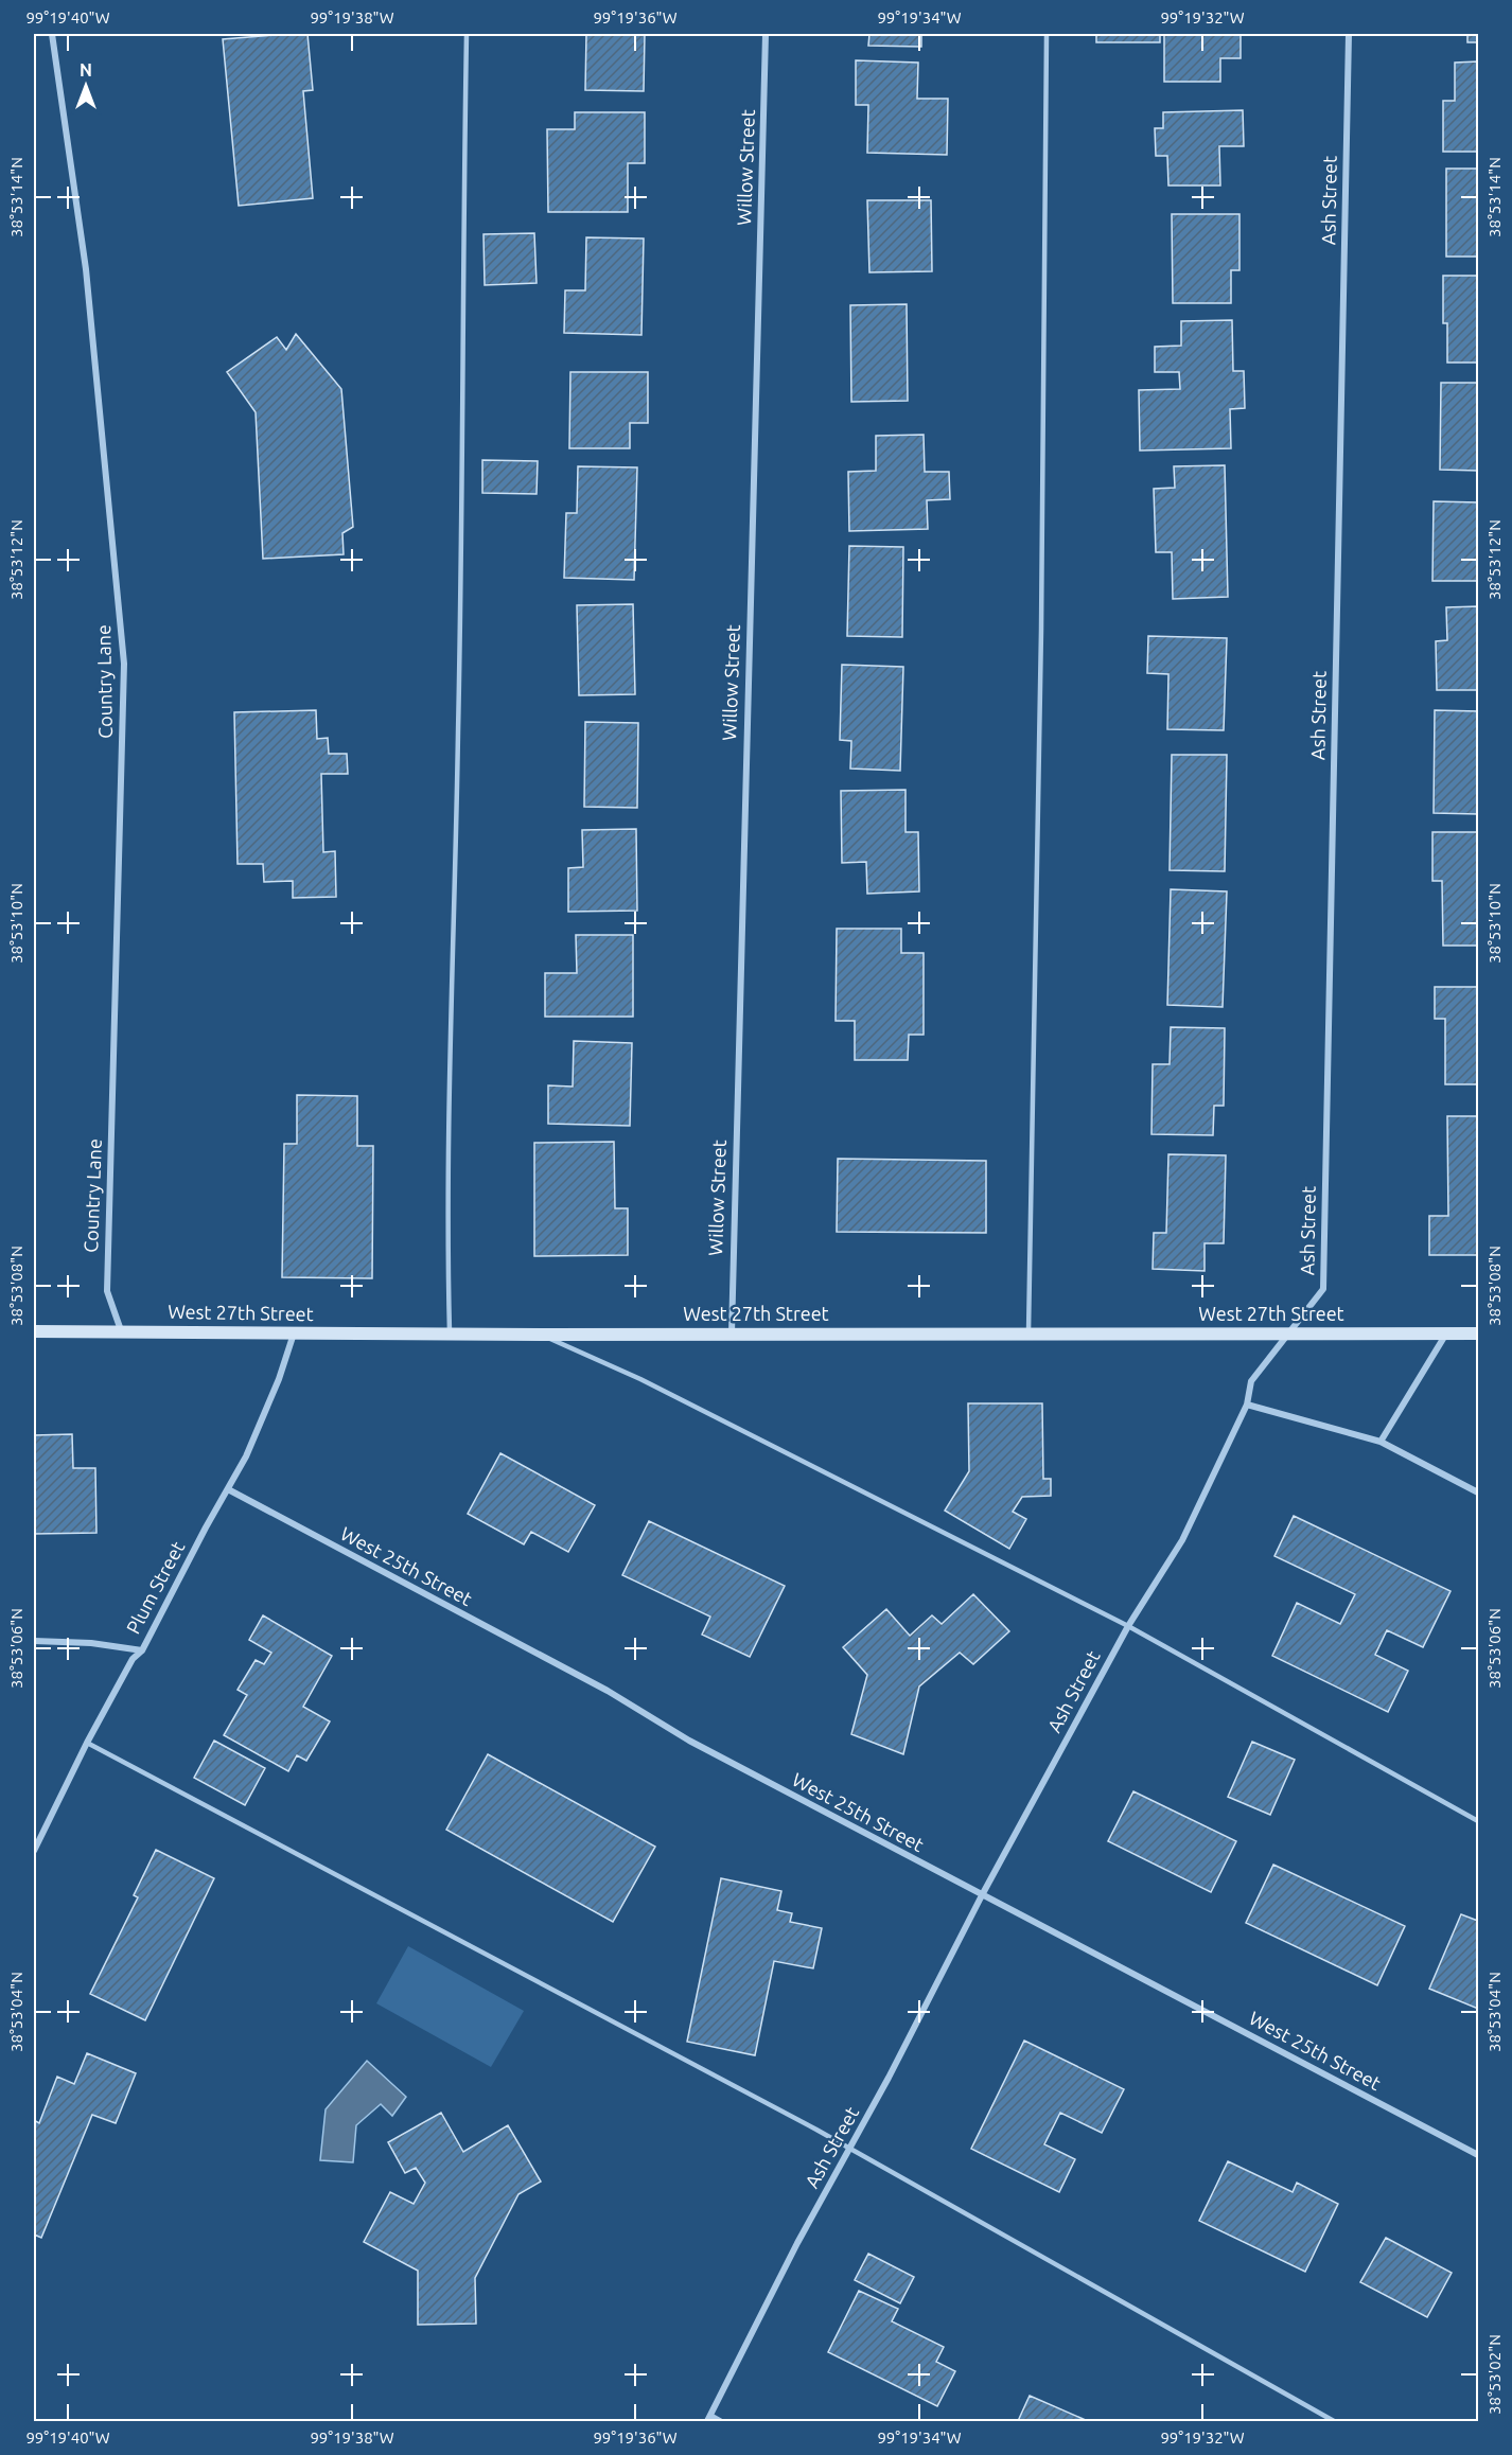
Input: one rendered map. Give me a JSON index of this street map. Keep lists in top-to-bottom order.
{
  "streets": {
    "main road": ["West 27th Street"],
    "street": [
      "Willow Street",
      "Ash Street",
      "Country Lane",
      "West 25th Street",
      "Plum Street"
    ]
  },
  "crossings": [
    ["Willow Street", "West 27th Street"],
    ["Ash Street", "West 27th Street"],
    ["Ash Street", "West 25th Street"],
    ["Country Lane", "West 27th Street"],
    ["West 27th Street", "Plum Street"],
    ["West 25th Street", "Plum Street"]
  ],
  "north": "top",
  "coordinates": [
    "99°19'40\"W",
    "99°19'38\"W",
    "99°19'36\"W",
    "99°19'34\"W",
    "99°19'32\"W",
    "38°53'14\"N",
    "38°53'12\"N",
    "38°53'10\"N",
    "38°53'08\"N",
    "38°53'06\"N",
    "38°53'04\"N",
    "38°53'02\"N"
  ]
}
